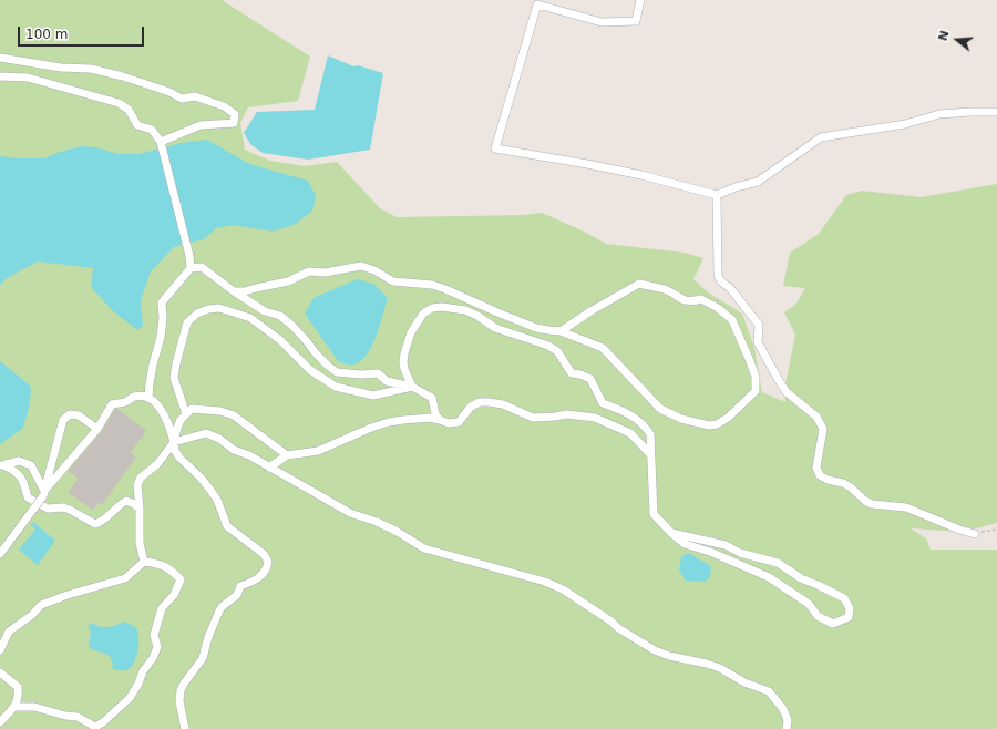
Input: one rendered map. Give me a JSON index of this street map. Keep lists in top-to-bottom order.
{
  "scale_bar": "100 m",
  "north": "left"
}
